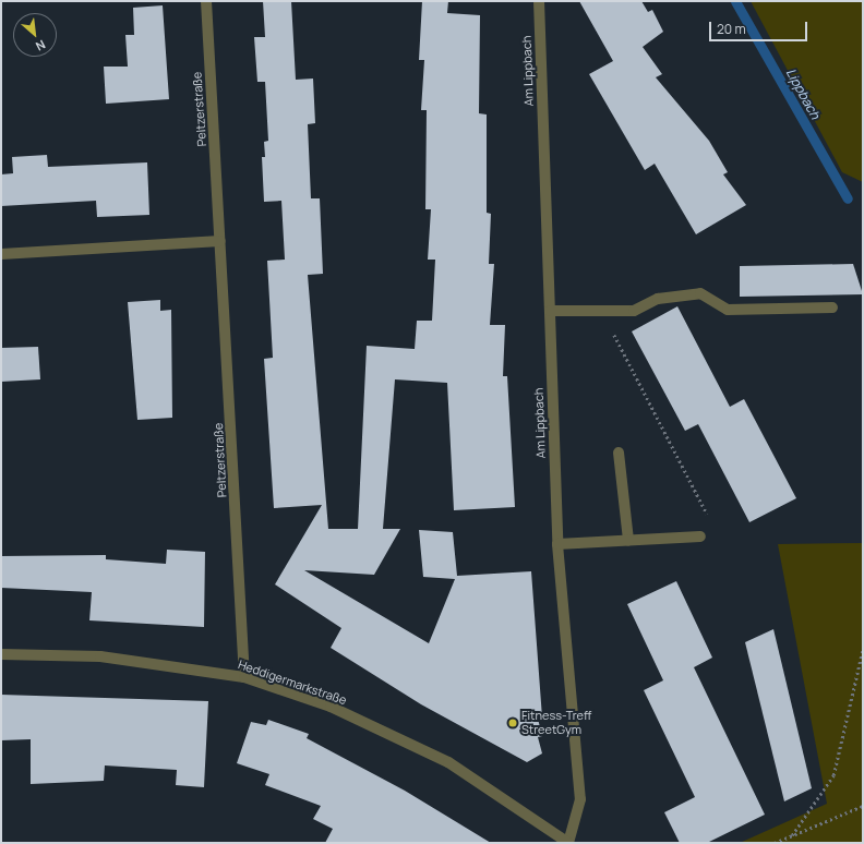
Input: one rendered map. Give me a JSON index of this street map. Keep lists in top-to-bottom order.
{
  "streets": {
    "street": ["Am Lippbach", "Peltzerstraße", "Heddigermarkstraße"]
  },
  "crossings": [
    ["Am Lippbach", "Heddigermarkstraße"],
    ["Peltzerstraße", "Heddigermarkstraße"]
  ],
  "water": ["Lippbach"],
  "places": ["Fitness-Treff StreetGym"],
  "scale_bar": "20 m",
  "north": "bottom right"
}
